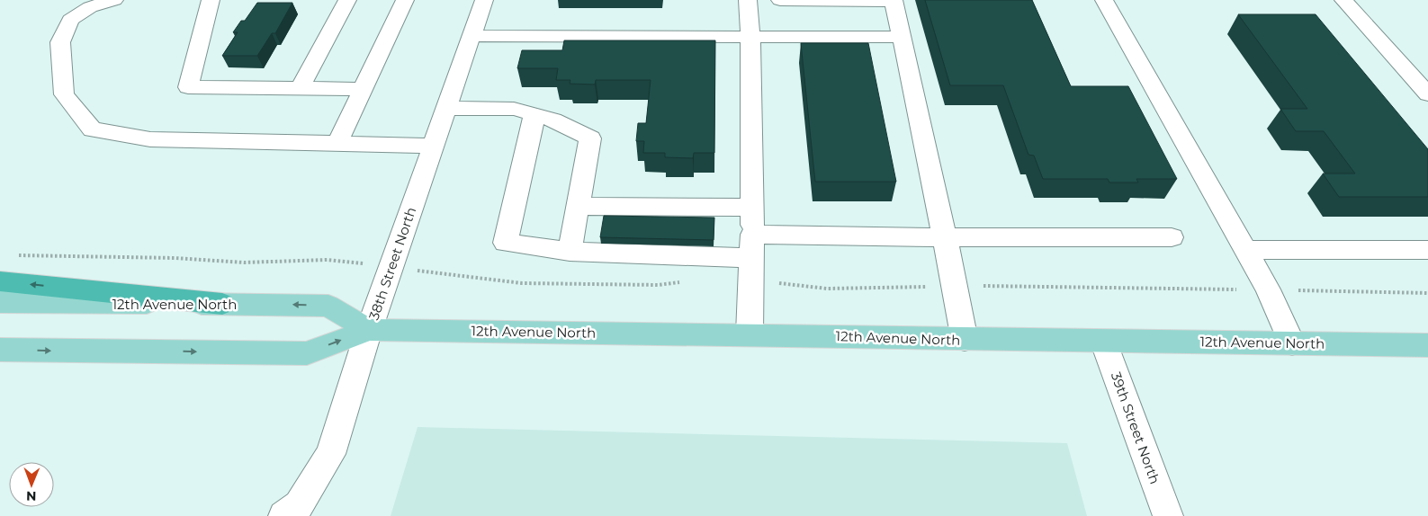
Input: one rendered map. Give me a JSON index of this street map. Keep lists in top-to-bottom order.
{
  "streets": {
    "main road": ["12th Avenue North"],
    "street": ["38th Street North", "39th Street North"]
  },
  "crossings": [
    ["38th Street North", "12th Avenue North"],
    ["12th Avenue North", "39th Street North"]
  ],
  "north": "bottom"
}
